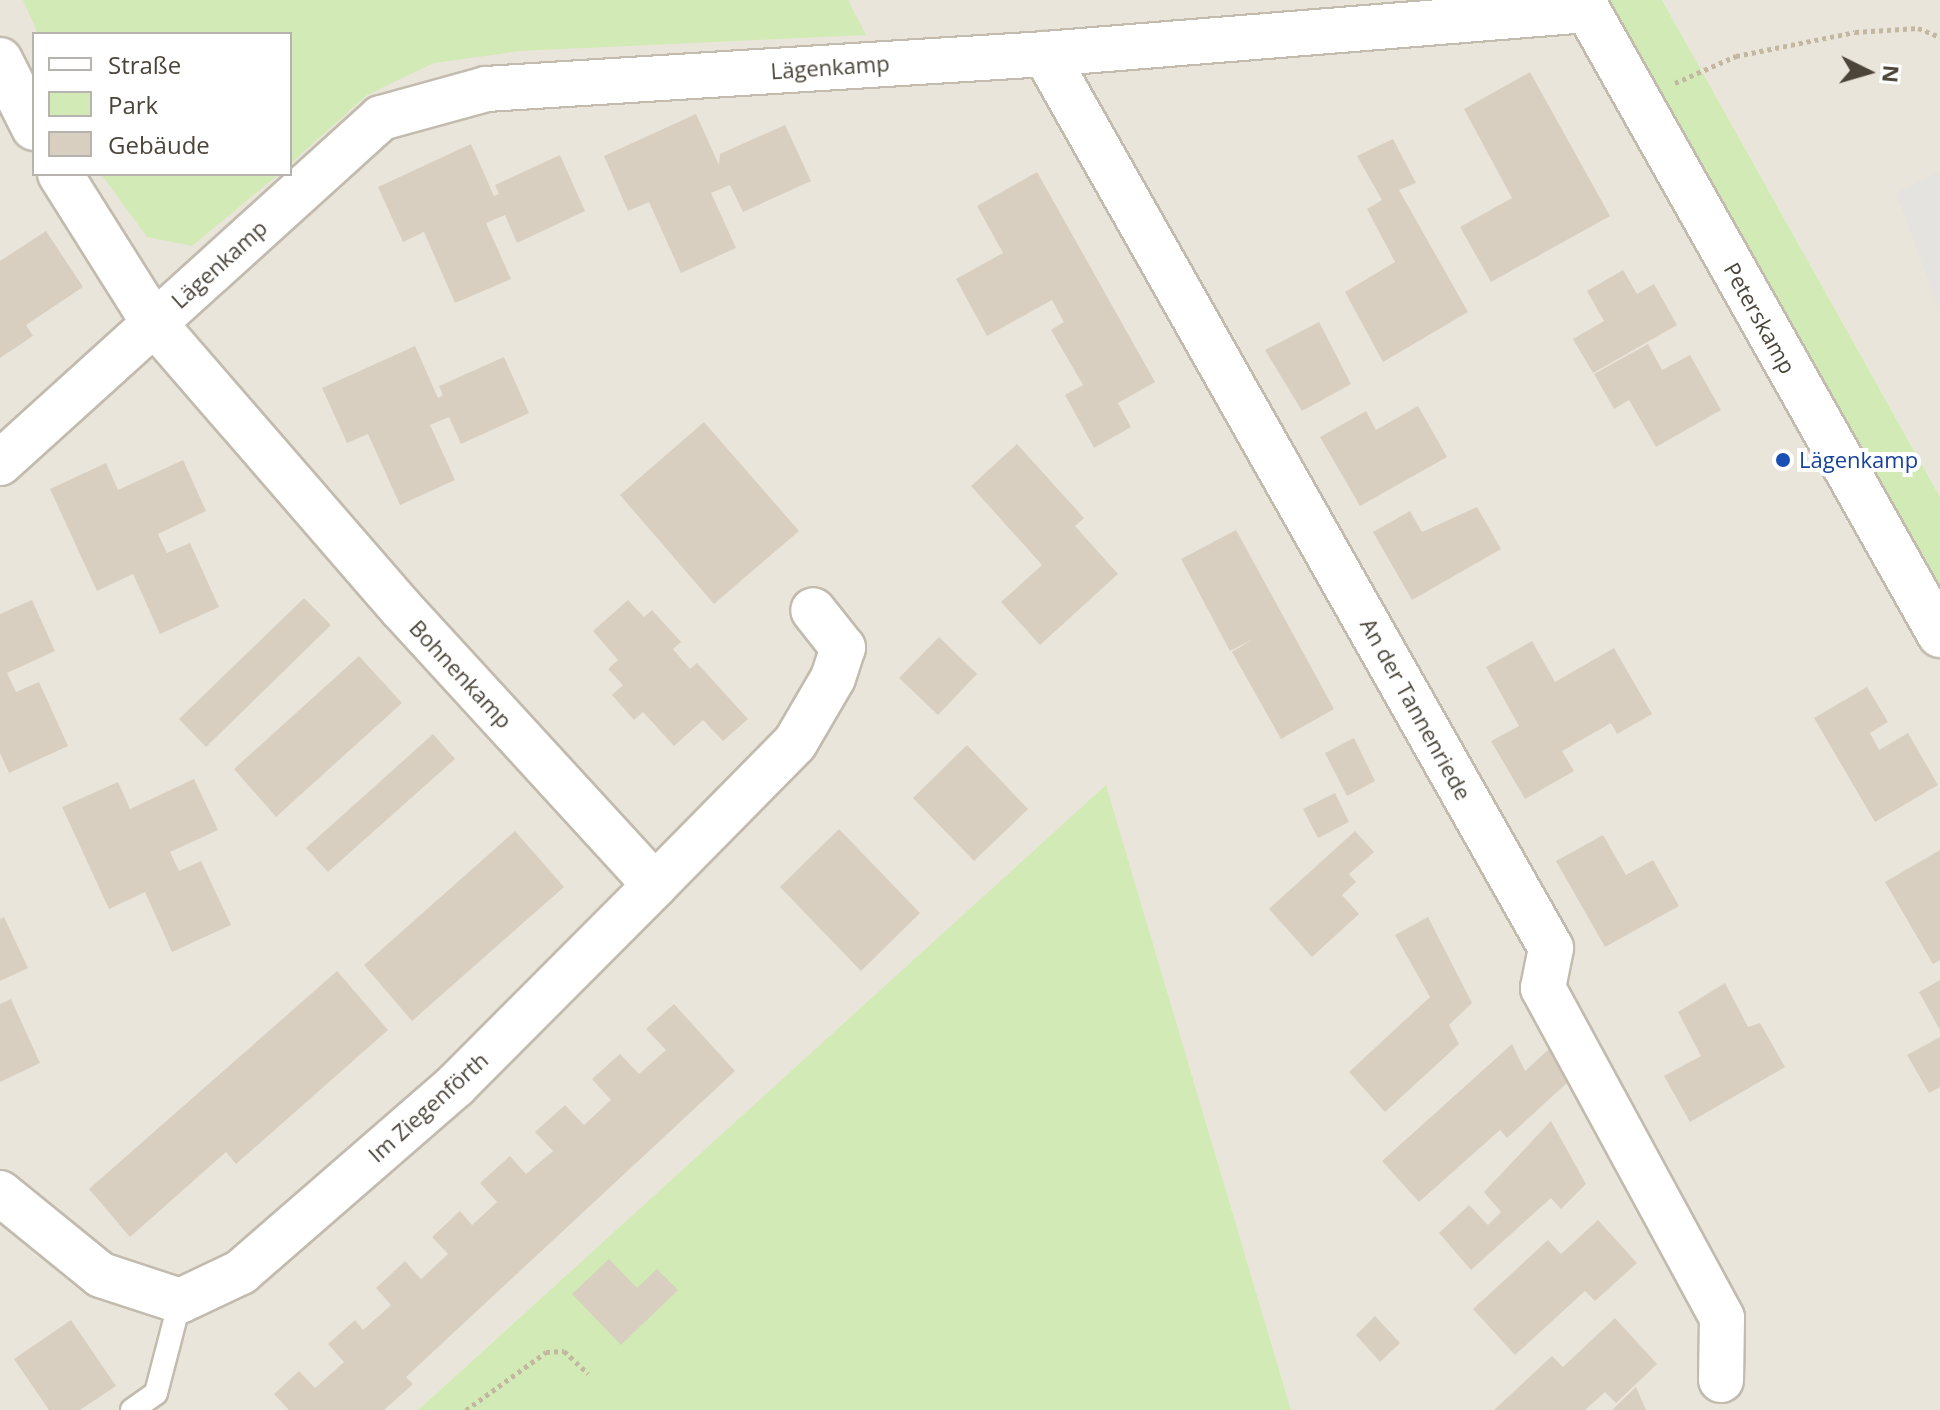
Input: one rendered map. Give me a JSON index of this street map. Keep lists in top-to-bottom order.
{
  "streets": {
    "street": [
      "Lägenkamp",
      "Peterskamp",
      "Bohnenkamp",
      "An der Tannenriede",
      "Im Ziegenförth"
    ]
  },
  "crossings": [
    ["Lägenkamp", "Peterskamp"],
    ["Lägenkamp", "Bohnenkamp"],
    ["Lägenkamp", "An der Tannenriede"],
    ["Bohnenkamp", "Im Ziegenförth"]
  ],
  "places": ["Lägenkamp"],
  "legend": ["Straße", "Park", "Gebäude"],
  "north": "right"
}
